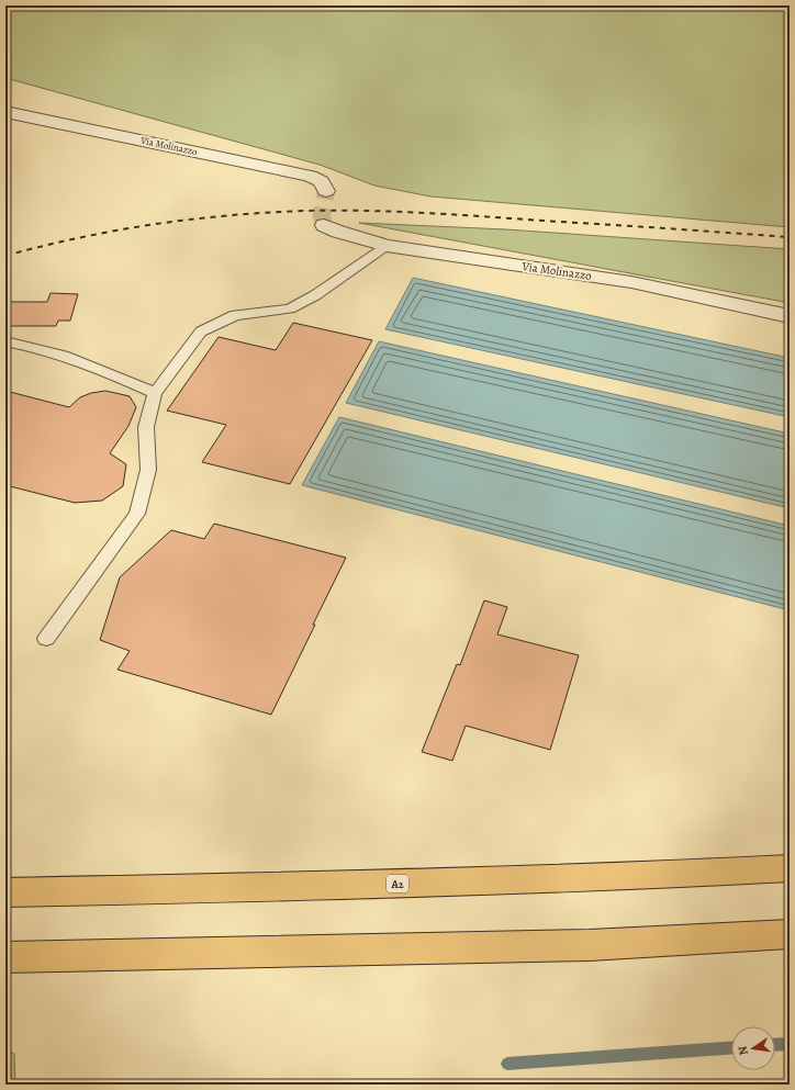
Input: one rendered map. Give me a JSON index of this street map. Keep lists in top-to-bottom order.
{
  "streets": {
    "highway": ["A2"],
    "street": ["Via Molinazzo"]
  },
  "north": "left"
}
